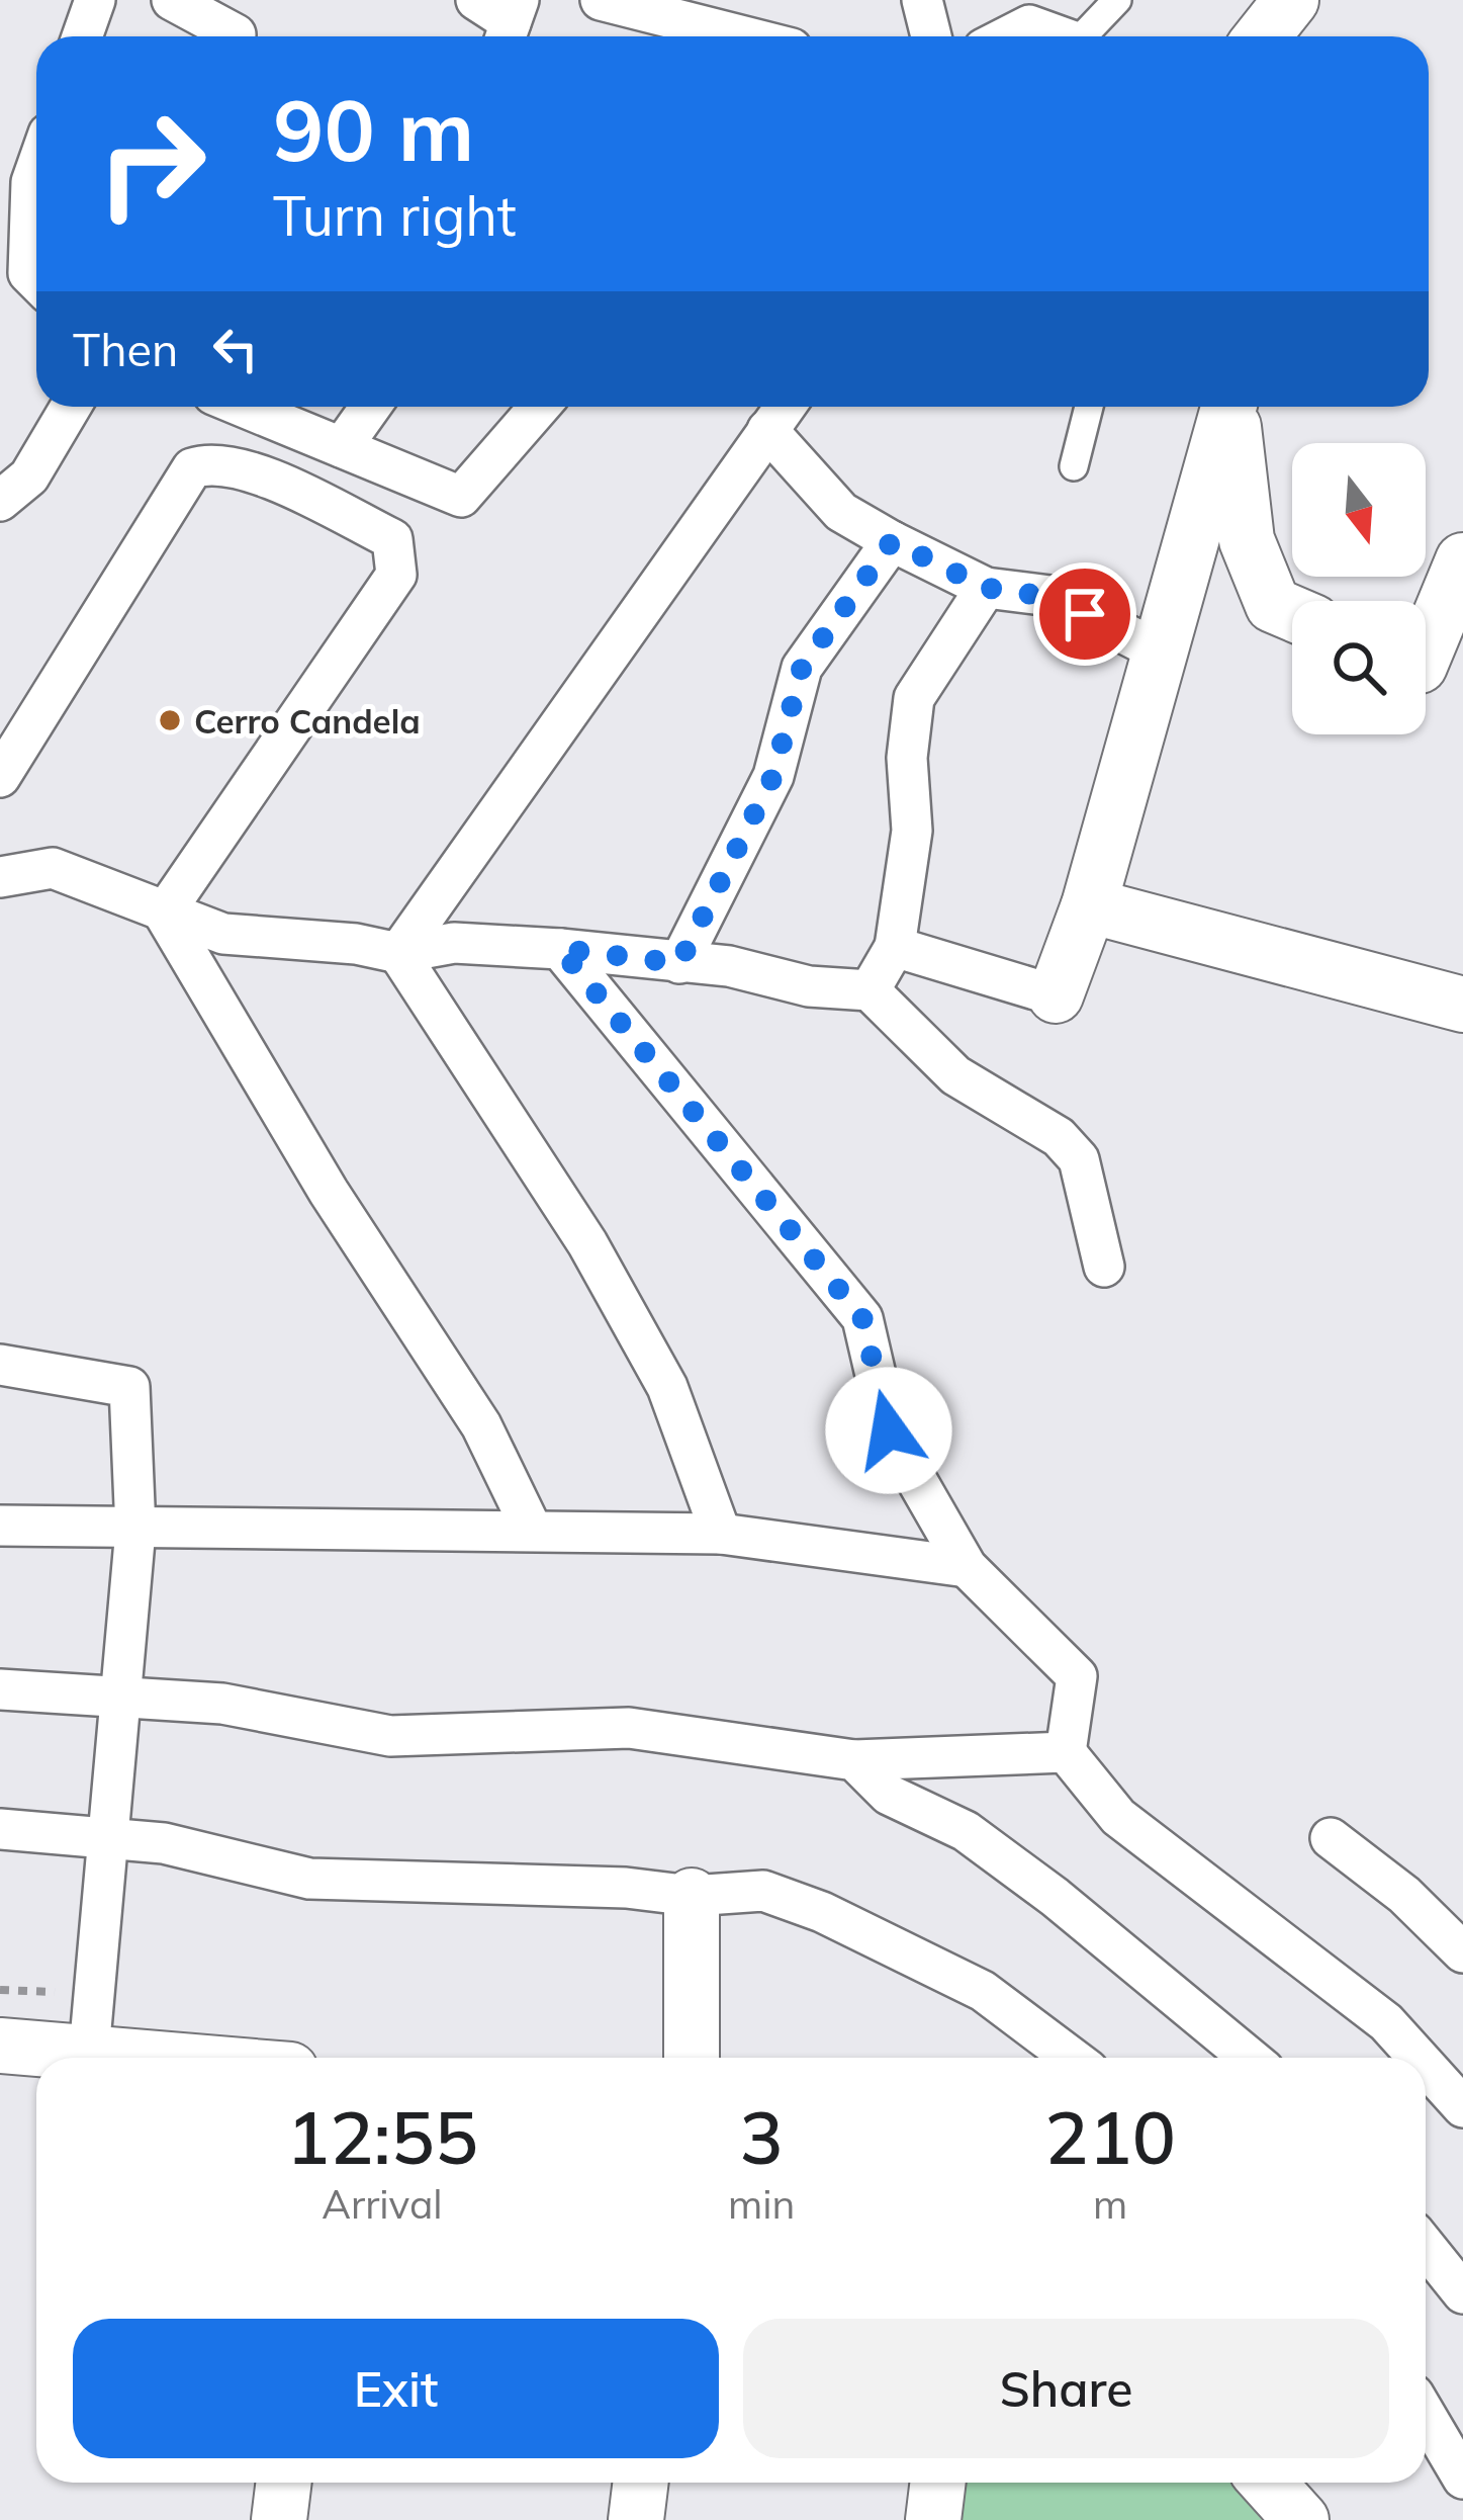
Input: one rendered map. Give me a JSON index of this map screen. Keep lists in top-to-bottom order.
{
  "places": ["Cerro Candela"],
  "north": "bottom",
  "page": {
    "turn": ["90 m", "Turn right"],
    "then": "Then",
    "eta": [
      "12:55",
      "Arrival",
      "3",
      "min",
      "210",
      "m"
    ],
    "buttons": ["Exit", "Share"]
  }
}
